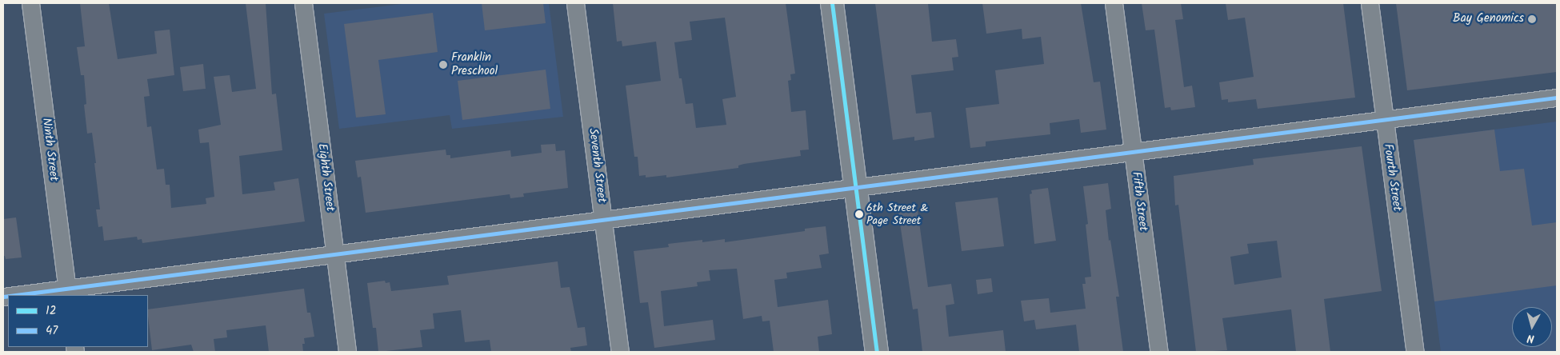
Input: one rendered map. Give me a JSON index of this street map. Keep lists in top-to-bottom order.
{
  "streets": {
    "street": [
      "Ninth Street",
      "Seventh Street",
      "Eighth Street",
      "Fourth Street",
      "Fifth Street"
    ]
  },
  "places": ["Bay Genomics", "Franklin Preschool", "6th Street & Page Street"],
  "lines": ["transit line 12", "transit line 47"],
  "legend": ["12", "47"],
  "north": "bottom"
}
